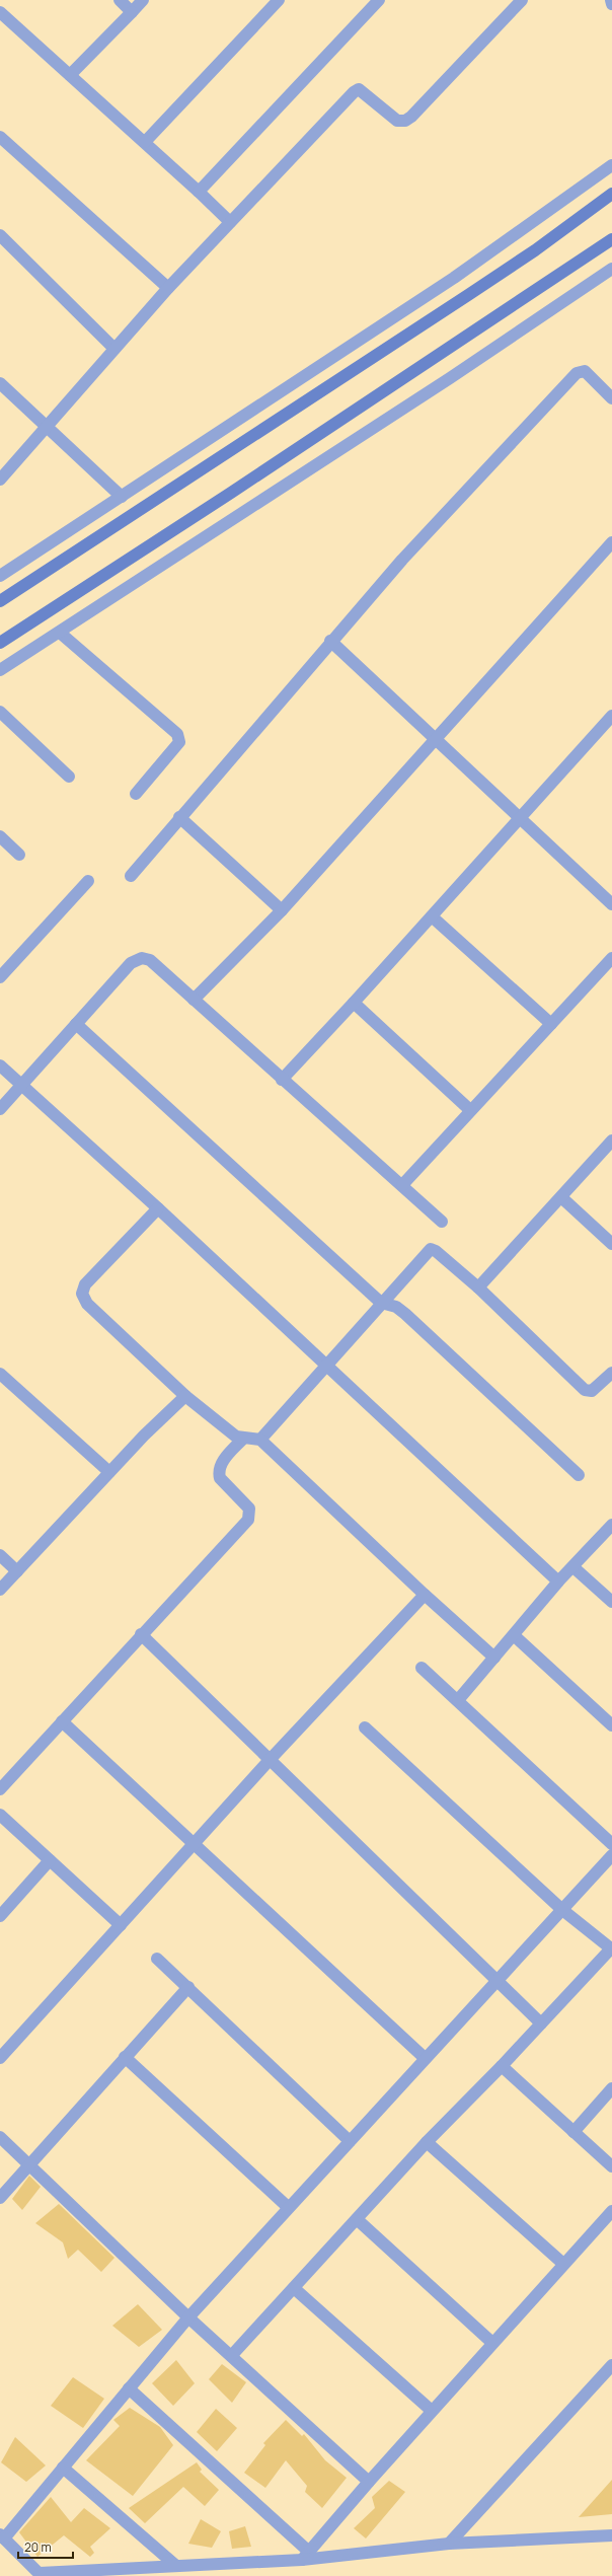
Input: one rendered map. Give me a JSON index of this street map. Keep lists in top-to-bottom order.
{
  "scale_bar": "20 m"
}
